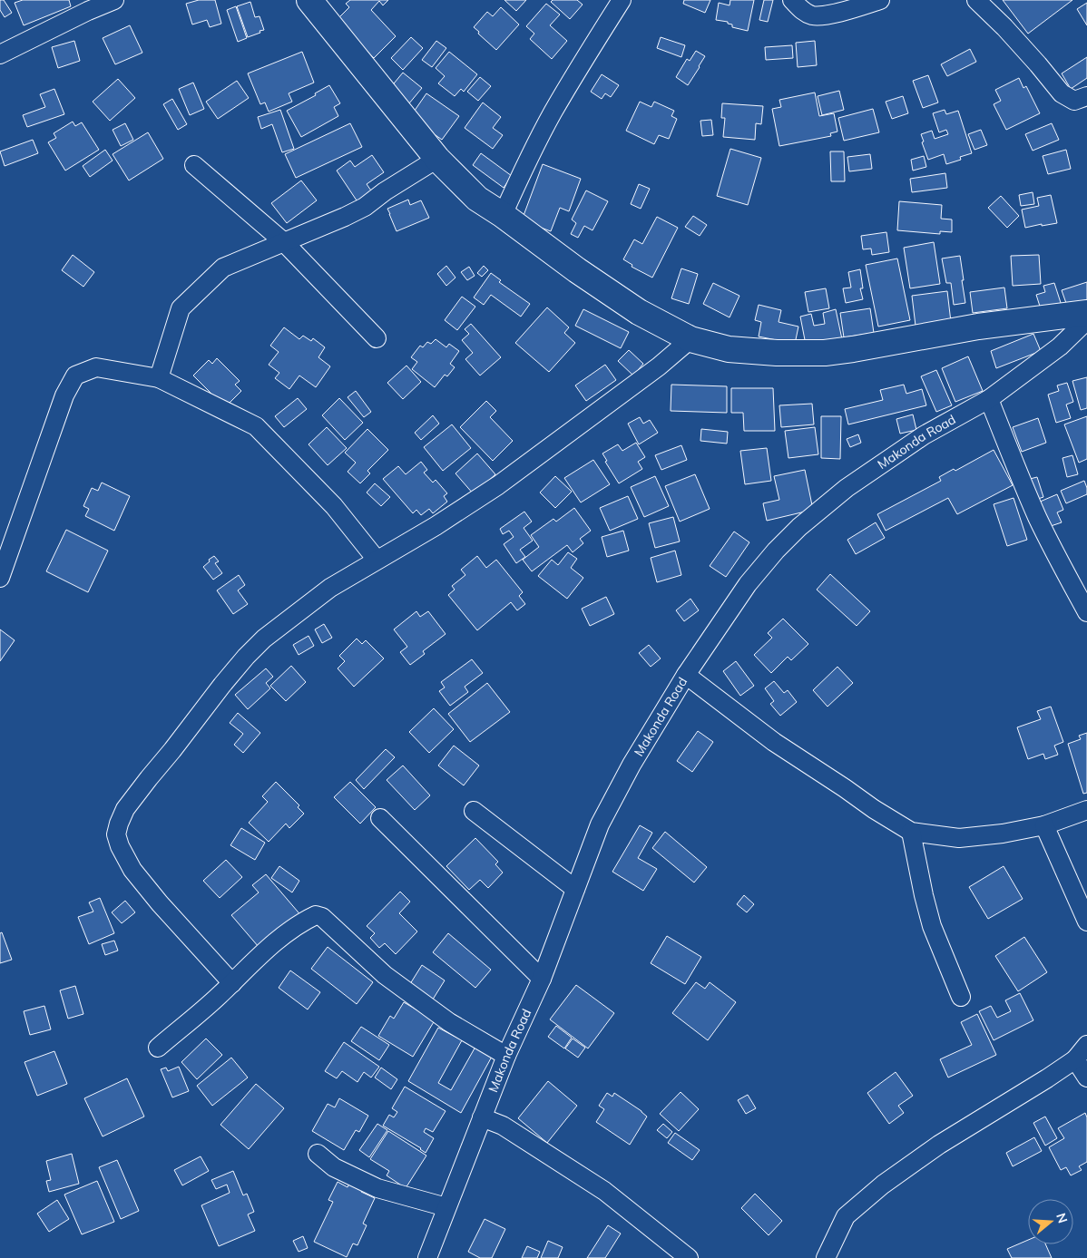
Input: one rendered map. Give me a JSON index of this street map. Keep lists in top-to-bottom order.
{
  "streets": {
    "street": ["Makonda Road"]
  },
  "north": "right"
}
